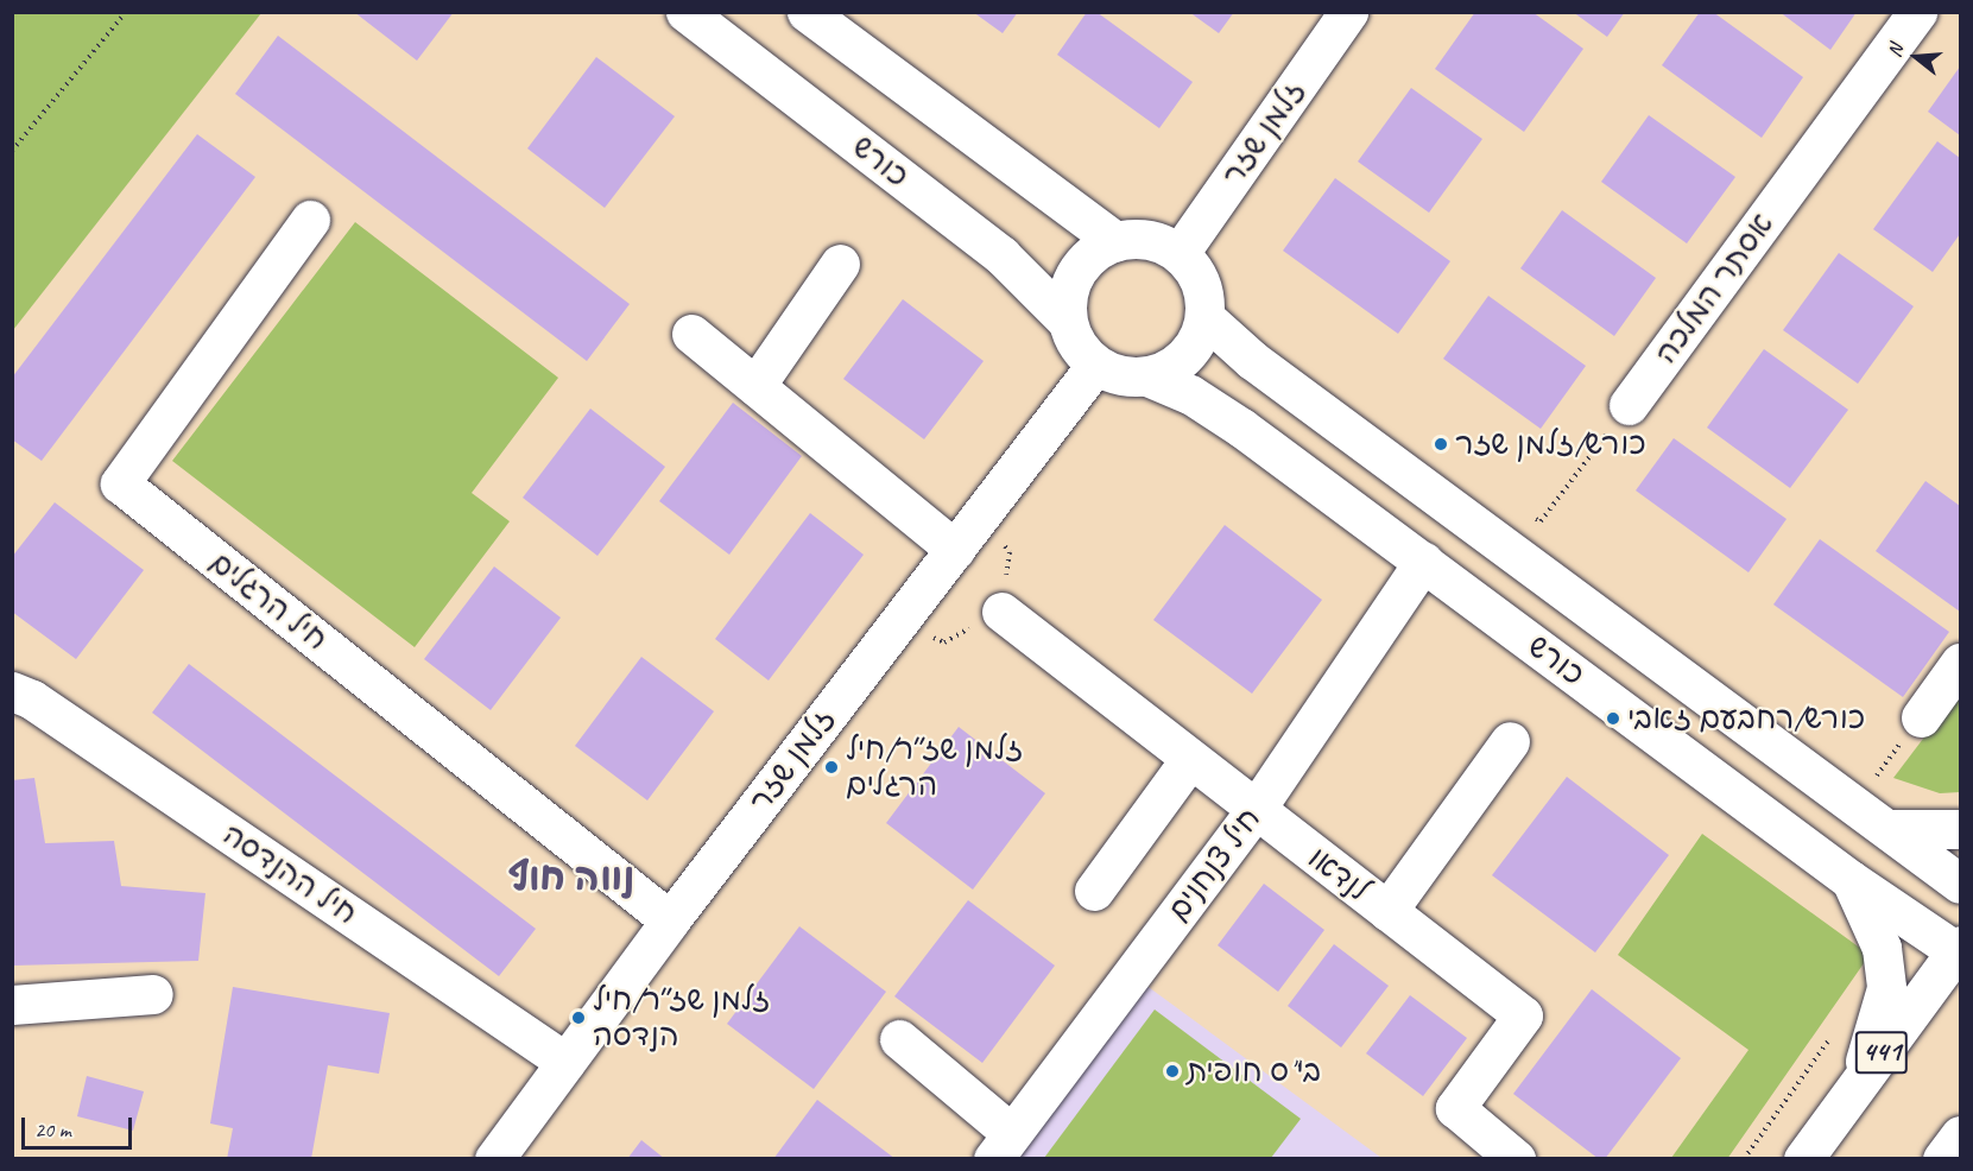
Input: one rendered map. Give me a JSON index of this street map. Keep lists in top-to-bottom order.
{
  "streets": {
    "street": [
      "זלמן שזר",
      "כורש",
      "אסתר המלכה",
      "חיל הרגלים",
      "חיל צנחנים",
      "חיל ההנדסה",
      "לנדאו",
      "441"
    ]
  },
  "crossings": [
    ["זלמן שזר", "כורש"],
    ["זלמן שזר", "חיל הרגלים"],
    ["זלמן שזר", "חיל ההנדסה"],
    ["כורש", "חיל צנחנים"],
    ["כורש", "441"],
    ["חיל צנחנים", "לנדאו"]
  ],
  "districts": ["נווה חוף"],
  "places": [
    "כורש/זלמן שזר",
    "כורש/רחבעם זאבי",
    "זלמן שז״ר/חיל הרגלים",
    "זלמן שז״ר/חיל הנדסה",
    "בי\"ס חופית"
  ],
  "scale_bar": "20 m",
  "north": "left"
}
